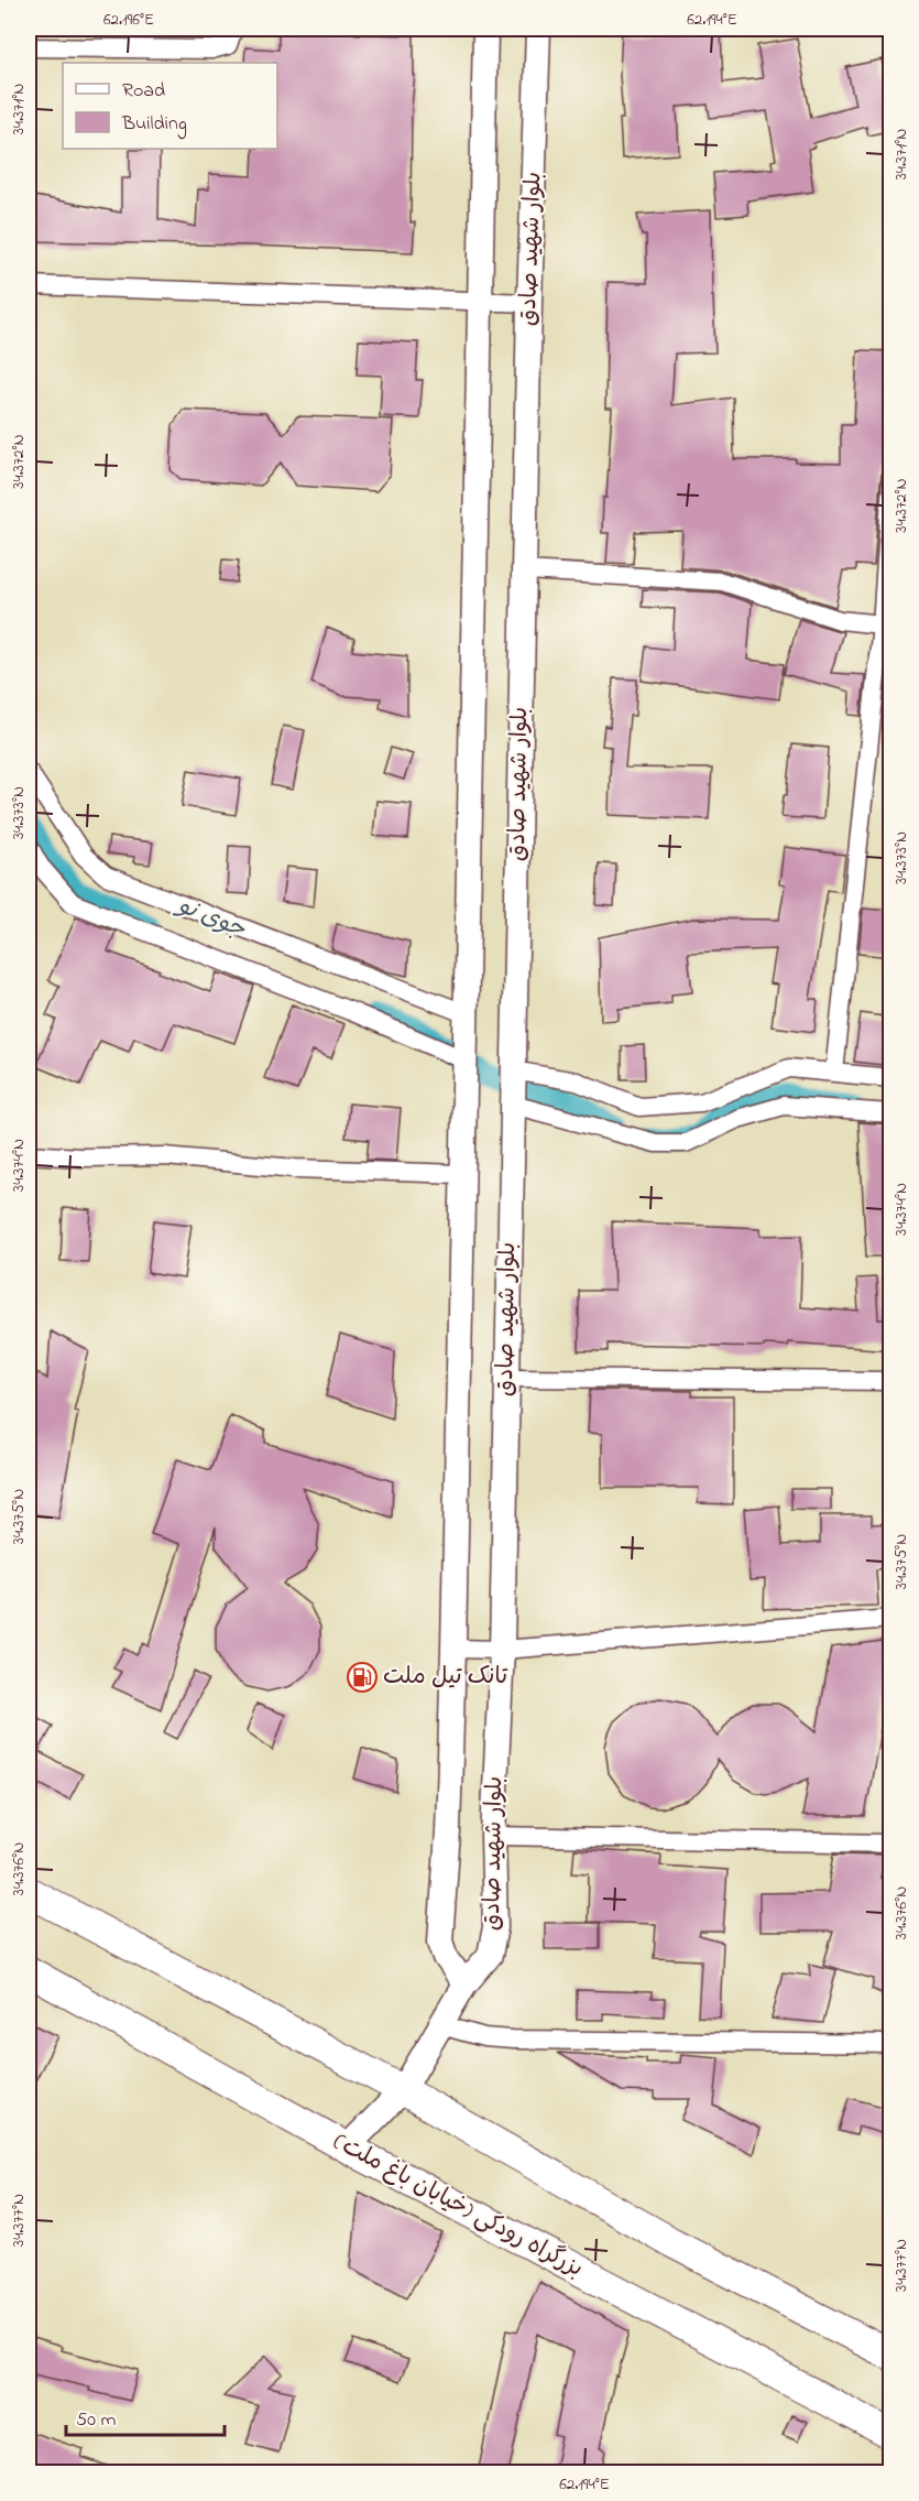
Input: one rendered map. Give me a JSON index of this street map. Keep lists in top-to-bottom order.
{
  "streets": {
    "highway": ["بزرگراه رودکی (خیابان باغ ملت)"],
    "main road": ["بلوار شهید صادق"]
  },
  "water": ["جوی نو"],
  "places": {
    "fuel station": ["تانک تیل ملت"]
  },
  "legend": ["Road", "Building"],
  "scale_bar": "50 m",
  "coordinates": [
    "62.196°E",
    "62.194°E",
    "34.371°N",
    "34.372°N",
    "34.373°N",
    "34.374°N",
    "34.375°N",
    "34.376°N",
    "34.377°N"
  ]
}
